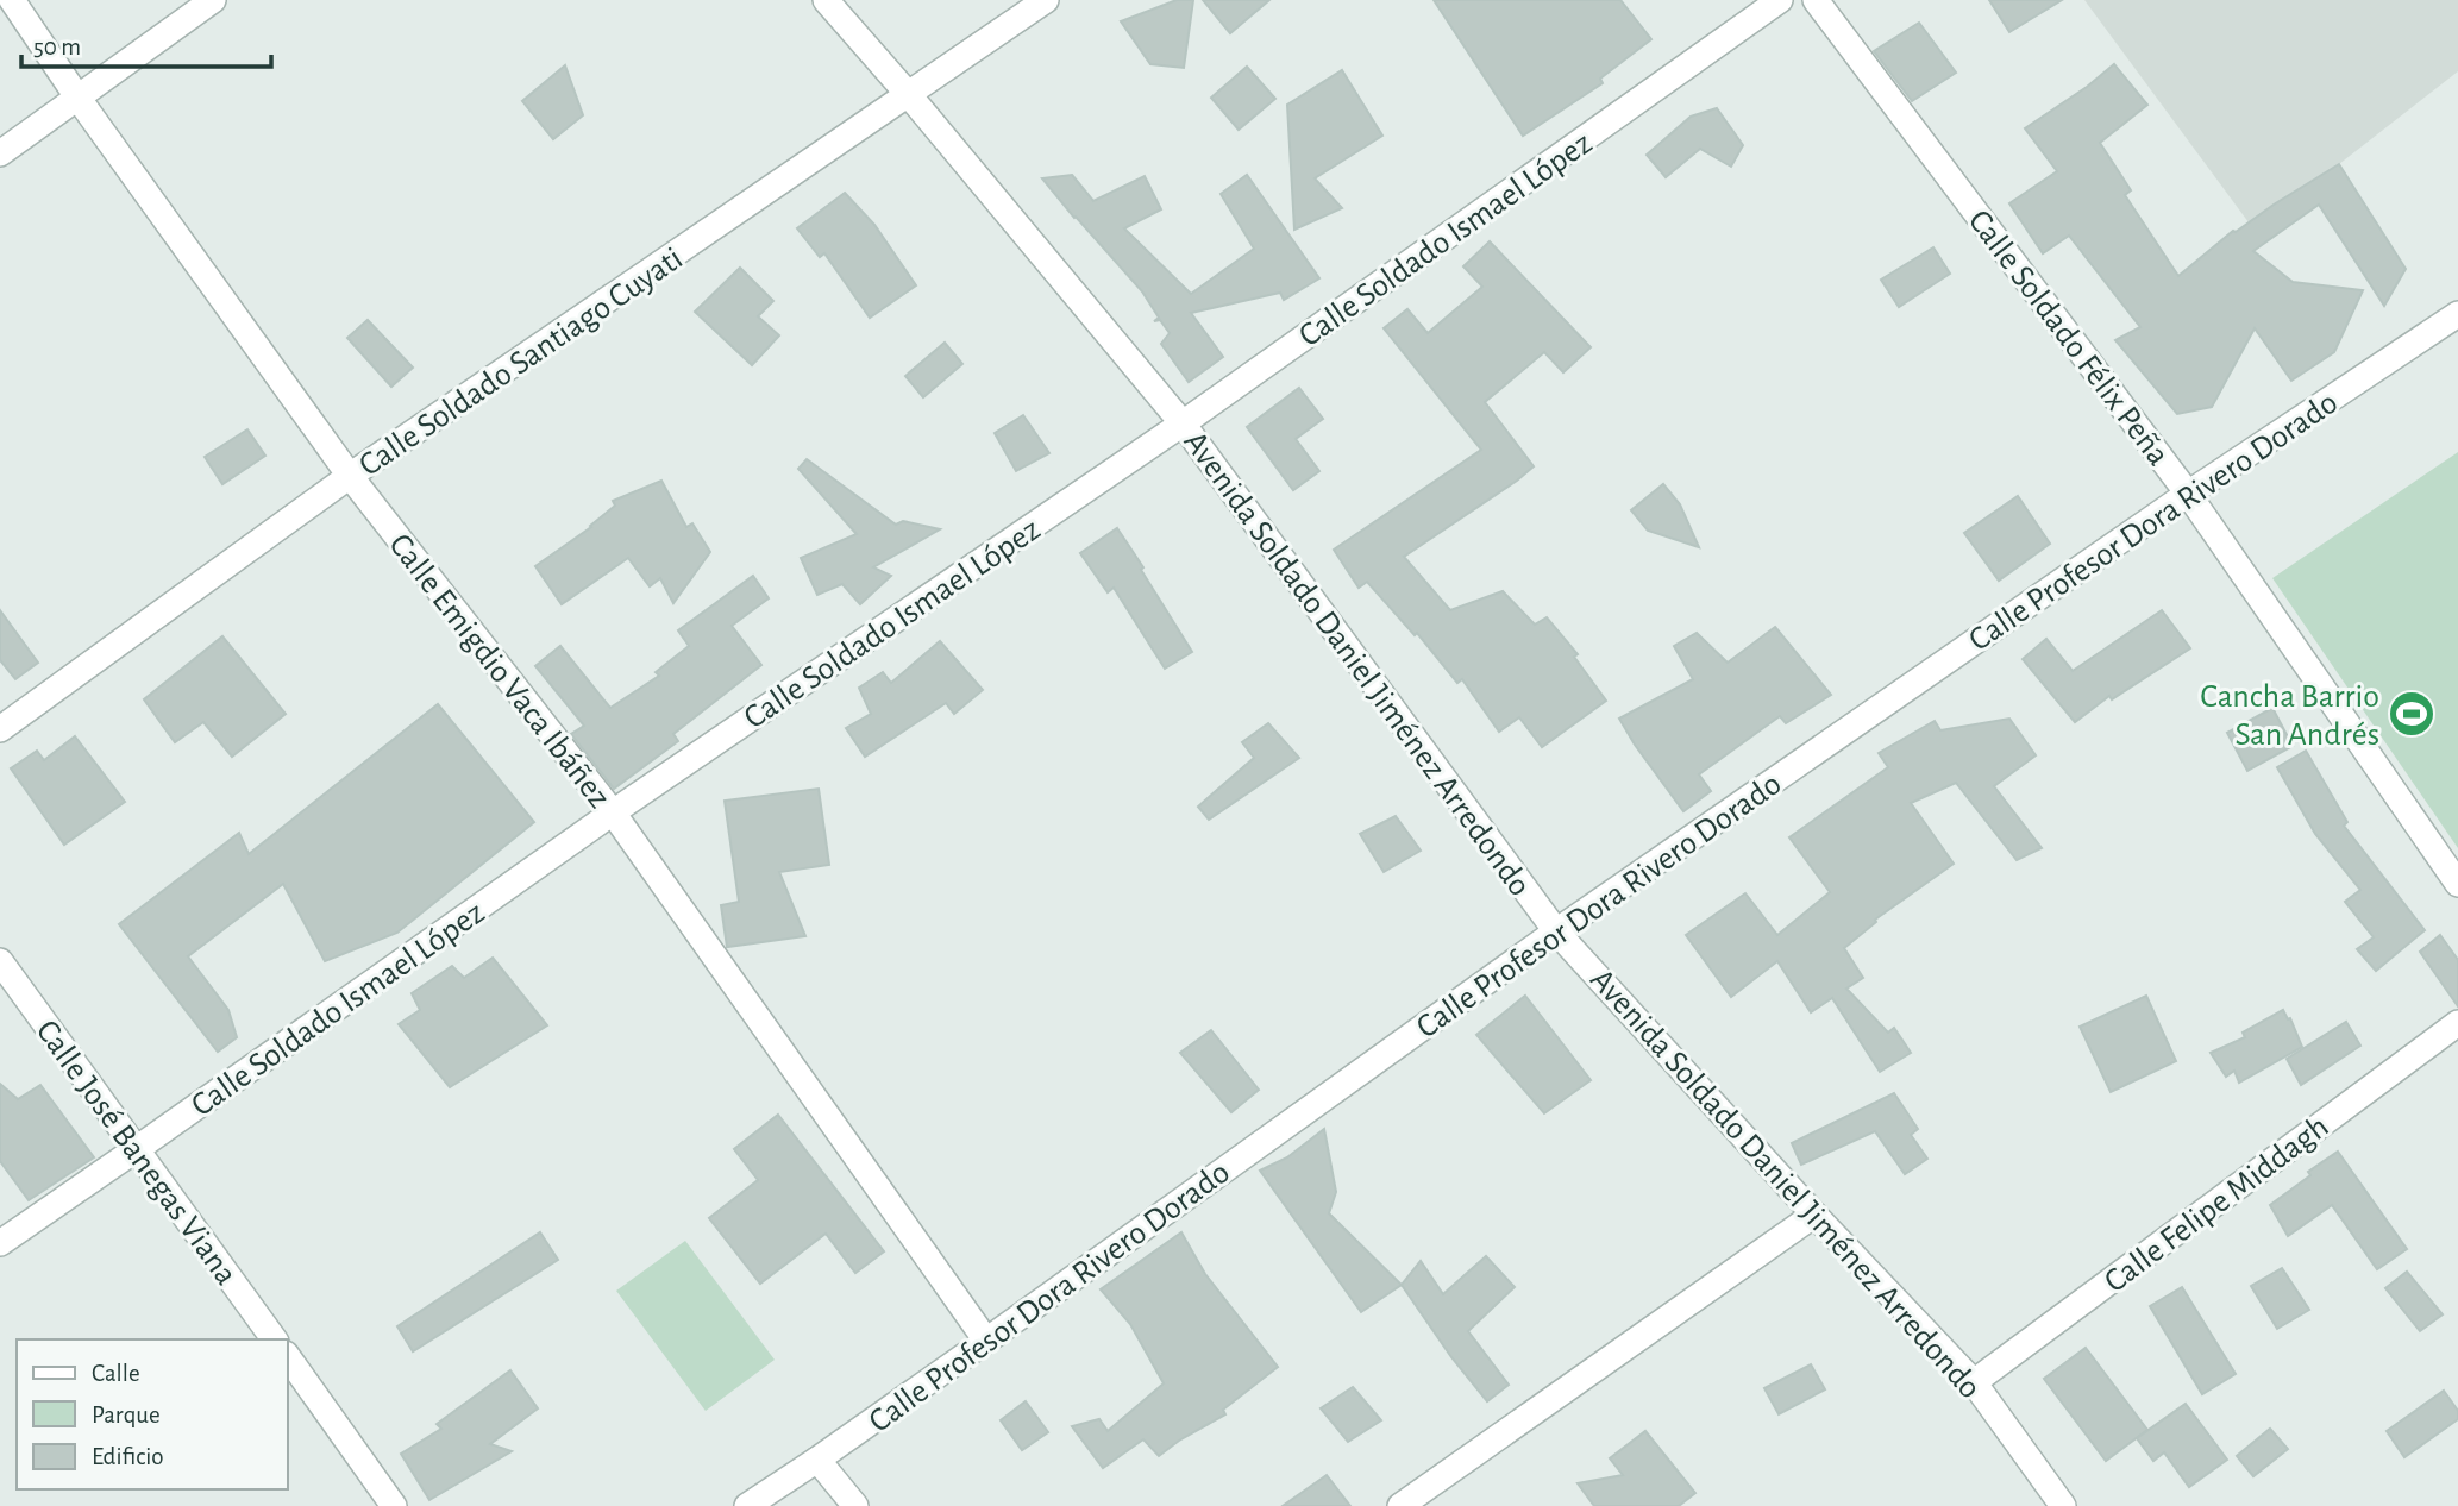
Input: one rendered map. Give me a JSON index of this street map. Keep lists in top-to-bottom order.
{
  "streets": {
    "street": [
      "Calle Soldado Ismael López",
      "Calle Soldado Félix Peña",
      "Calle Soldado Santiago Cuyati",
      "Calle Profesor Dora Rivero Dorado",
      "Avenida Soldado Daniel Jiménez Arredondo",
      "Calle Emigdio Vaca Ibáñez",
      "Calle José Banegas Viana",
      "Calle Felipe Middagh"
    ]
  },
  "crossings": [
    ["Calle Soldado Ismael López", "Avenida Soldado Daniel Jiménez Arredondo"],
    ["Calle Soldado Ismael López", "Calle Emigdio Vaca Ibáñez"],
    ["Calle Soldado Ismael López", "Calle José Banegas Viana"],
    ["Calle Soldado Félix Peña", "Calle Profesor Dora Rivero Dorado"],
    ["Calle Soldado Santiago Cuyati", "Avenida Soldado Daniel Jiménez Arredondo"],
    ["Calle Soldado Santiago Cuyati", "Calle Emigdio Vaca Ibáñez"],
    ["Calle Profesor Dora Rivero Dorado", "Avenida Soldado Daniel Jiménez Arredondo"],
    ["Calle Profesor Dora Rivero Dorado", "Calle Emigdio Vaca Ibáñez"],
    ["Avenida Soldado Daniel Jiménez Arredondo", "Calle Felipe Middagh"]
  ],
  "places": {
    "sports": ["Cancha Barrio San Andrés"]
  },
  "legend": ["Calle", "Parque", "Edificio"],
  "scale_bar": "50 m"
}
